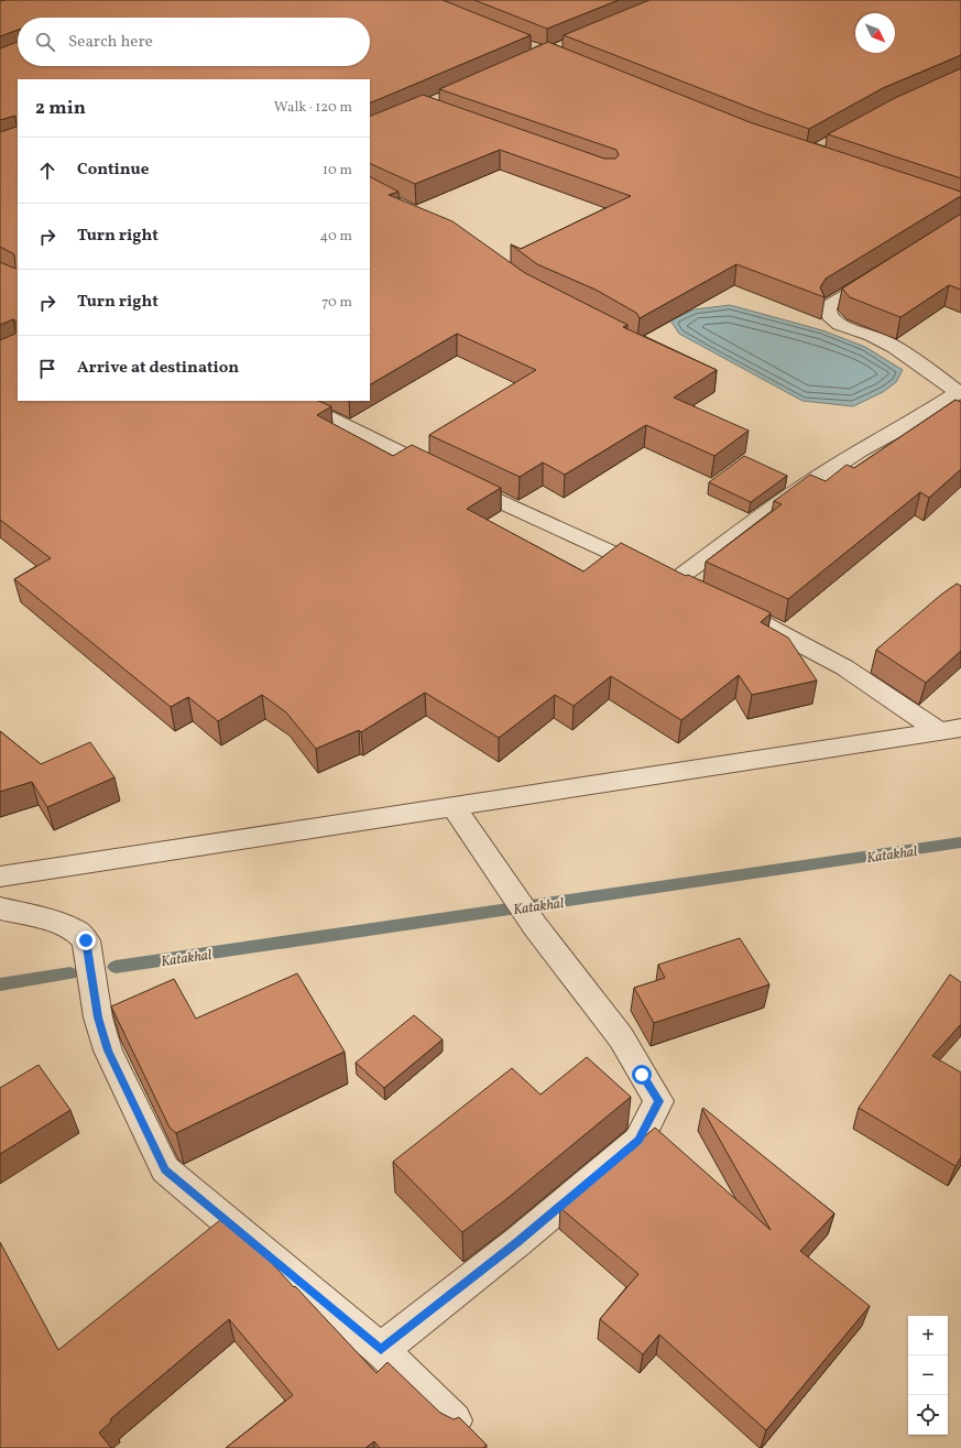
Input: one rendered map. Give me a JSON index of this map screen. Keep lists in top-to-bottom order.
{
  "water": ["Katakhal"],
  "north": "bottom right",
  "page": {
    "search": "Search here",
    "heading": ["2 min", "Walk · 120 m"],
    "list": [
      ["Continue", "10 m"],
      ["Turn right", "40 m"],
      ["Turn right", "70 m"],
      "Arrive at destination"
    ],
    "map_buttons": ["+", "−"]
  }
}
